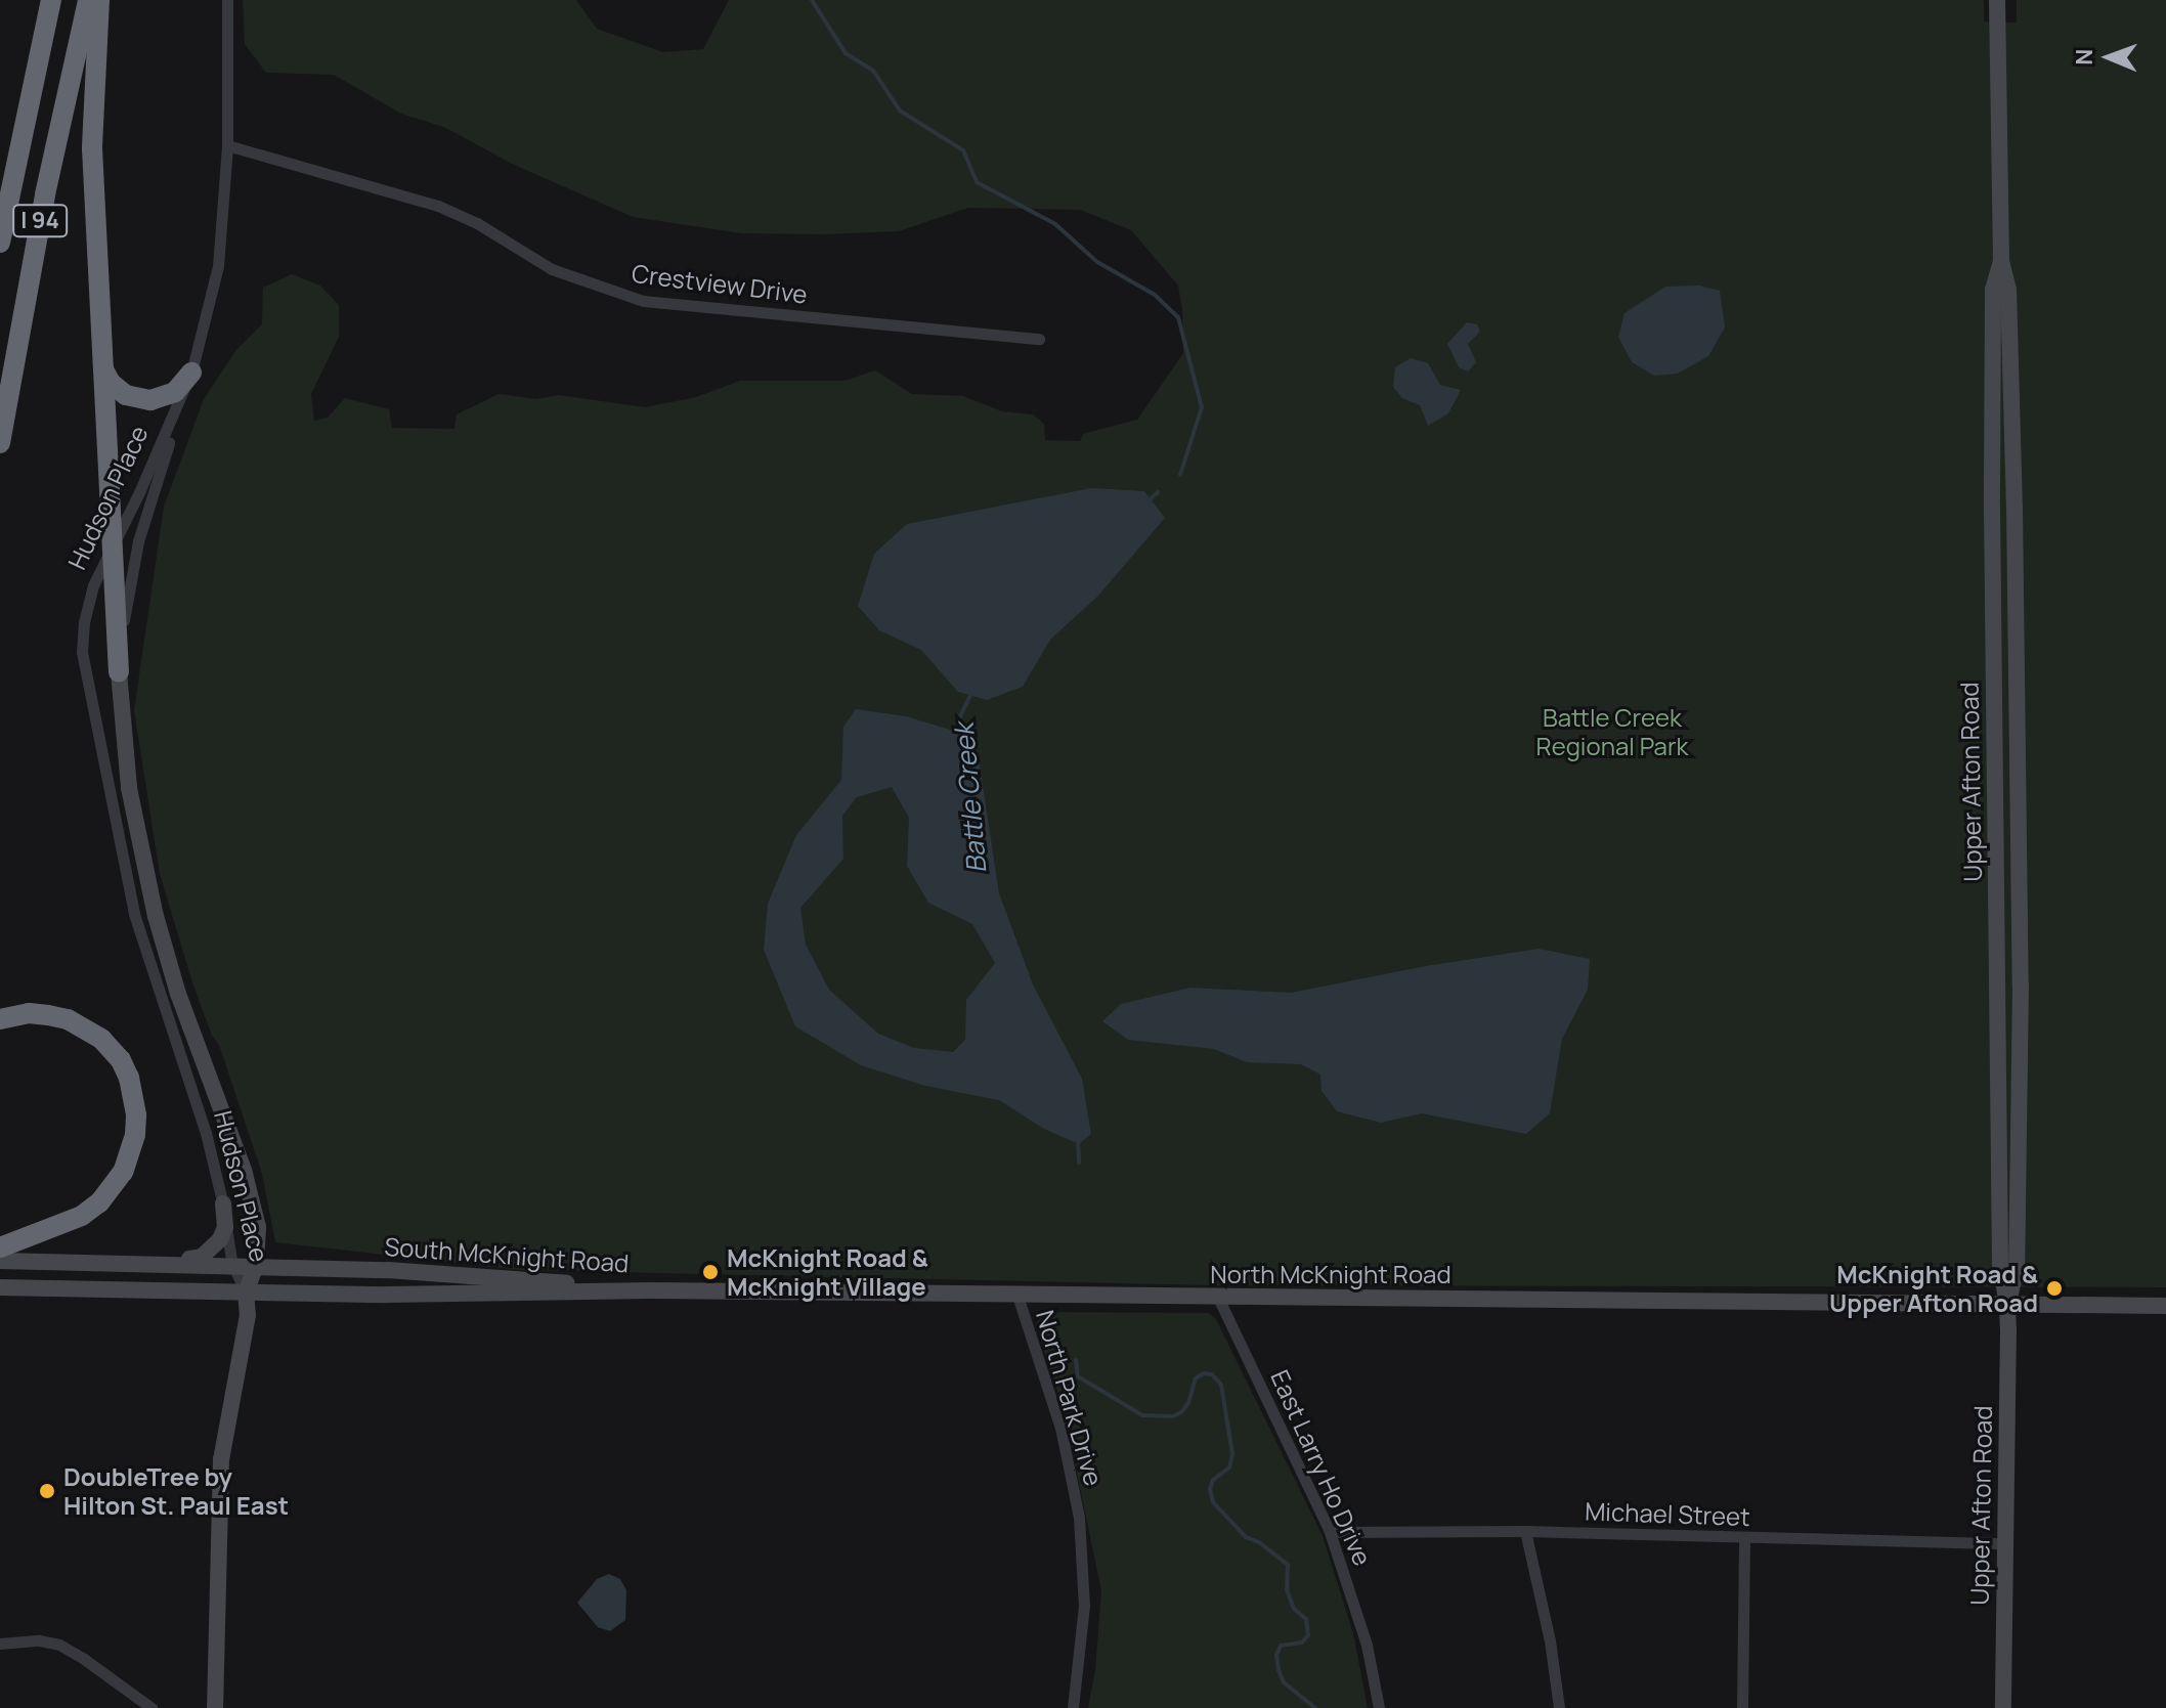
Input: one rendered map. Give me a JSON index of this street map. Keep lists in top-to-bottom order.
{
  "streets": {
    "highway": ["I 94"],
    "main road": [
      "Hudson Place",
      "Upper Afton Road",
      "South McKnight Road",
      "North McKnight Road"
    ],
    "street": [
      "Crestview Drive",
      "North Park Drive",
      "East Larry Ho Drive",
      "Michael Street"
    ]
  },
  "crossings": [
    ["Crestview Drive", "Hudson Place"],
    ["Hudson Place", "South McKnight Road"],
    ["Upper Afton Road", "North McKnight Road"],
    ["Upper Afton Road", "Michael Street"],
    ["South McKnight Road", "North McKnight Road"],
    ["North McKnight Road", "North Park Drive"],
    ["North McKnight Road", "East Larry Ho Drive"],
    ["East Larry Ho Drive", "Michael Street"]
  ],
  "water": ["Battle Creek"],
  "parks": ["Battle Creek Regional Park"],
  "places": ["McKnight Road & McKnight Village", "McKnight Road & Upper Afton Road", "DoubleTree by Hilton St. Paul East"],
  "north": "left"
}
